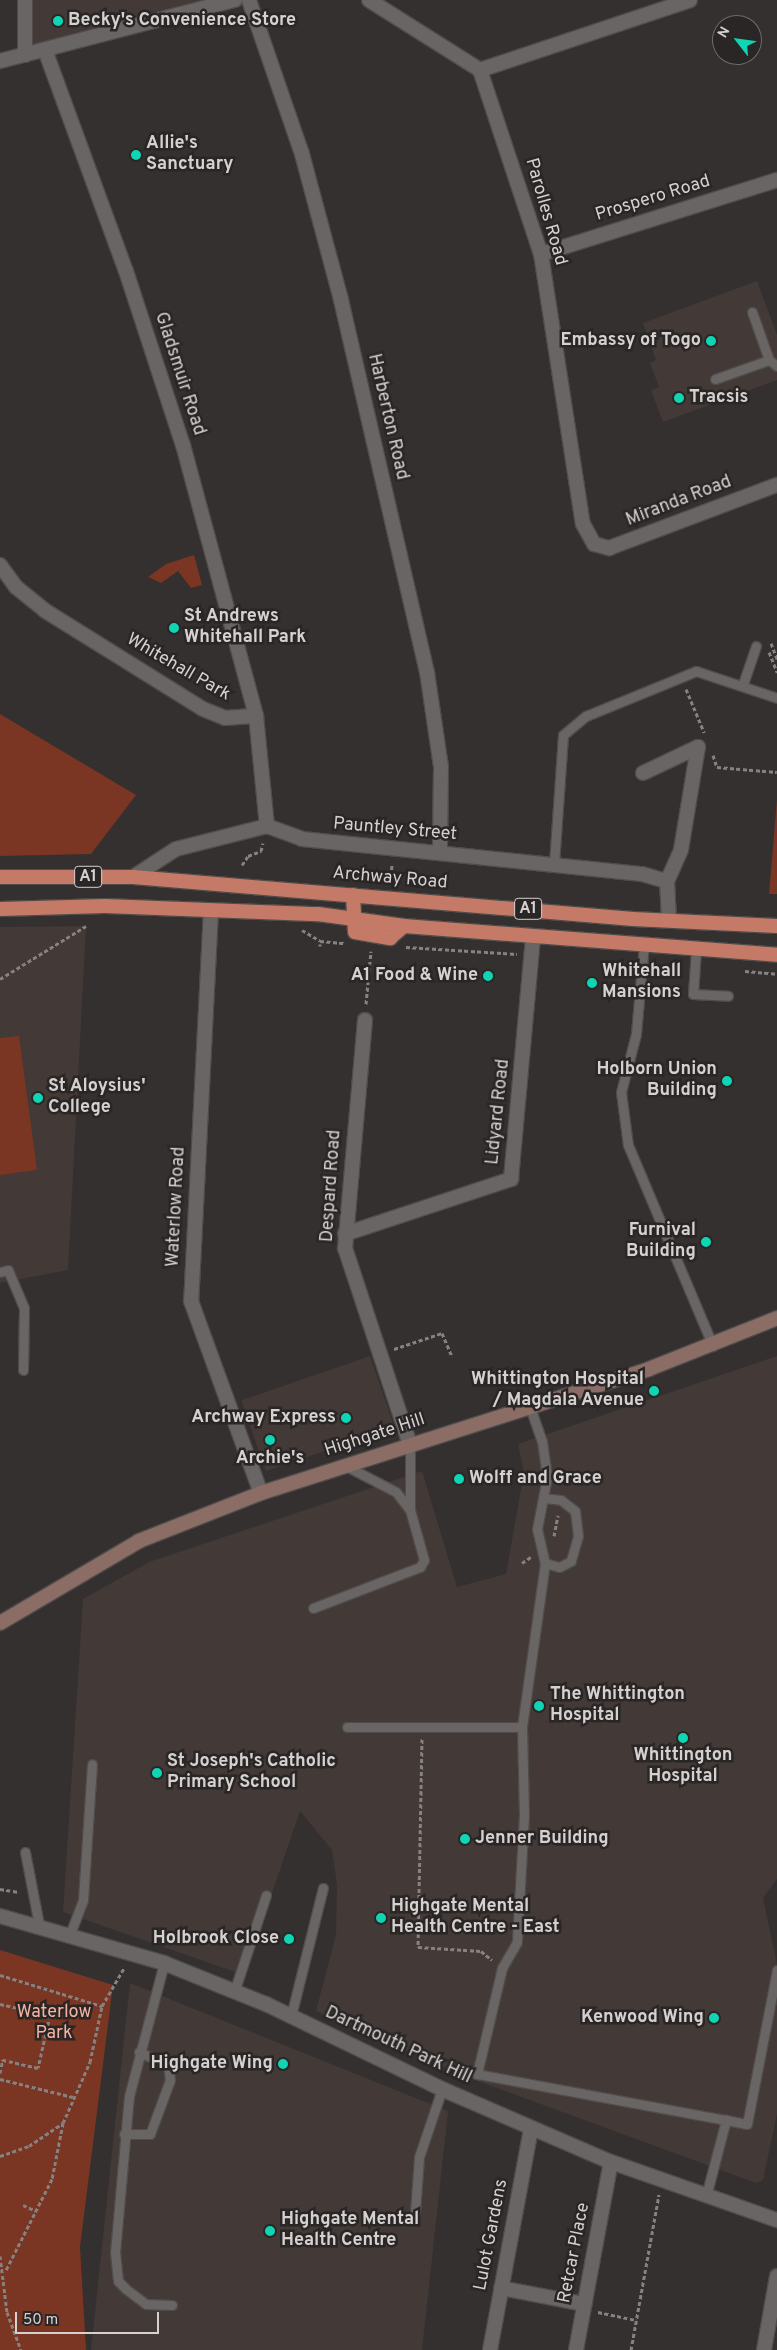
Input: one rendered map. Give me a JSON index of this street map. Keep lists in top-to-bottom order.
{
  "streets": {
    "highway": ["A1", "Archway Road"],
    "main road": ["Highgate Hill"],
    "street": [
      "Prospero Road",
      "Parolles Road",
      "Gladsmuir Road",
      "Harberton Road",
      "Miranda Road",
      "Whitehall Park",
      "Pauntley Street",
      "Lidyard Road",
      "Despard Road",
      "Waterlow Road",
      "Dartmouth Park Hill",
      "Lulot Gardens",
      "Retcar Place"
    ]
  },
  "crossings": [
    ["Prospero Road", "Parolles Road"],
    ["Parolles Road", "Miranda Road"],
    ["Gladsmuir Road", "Whitehall Park"],
    ["Harberton Road", "Pauntley Street"],
    ["A1", "Lidyard Road"],
    ["A1", "Waterlow Road"],
    ["Lidyard Road", "Despard Road"],
    ["Despard Road", "Highgate Hill"],
    ["Waterlow Road", "Highgate Hill"],
    ["Dartmouth Park Hill", "Lulot Gardens"],
    ["Dartmouth Park Hill", "Retcar Place"]
  ],
  "parks": ["Waterlow Park"],
  "places": [
    "Becky's Convenience Store",
    "Allie's Sanctuary",
    "Embassy of Togo",
    "Tracsis",
    "St Andrews Whitehall Park",
    "A1 Food & Wine",
    "Whitehall Mansions",
    "Holborn Union Building",
    "St Aloysius' College",
    "Furnival Building",
    "Whittington Hospital / Magdala Avenue",
    "Archway Express",
    "Archie's",
    "Wolff and Grace",
    "The Whittington Hospital",
    "Whittington Hospital",
    "St Joseph's Catholic Primary School",
    "Jenner Building",
    "Highgate Mental Health Centre - East",
    "Holbrook Close",
    "Kenwood Wing",
    "Highgate Wing",
    "Highgate Mental Health Centre"
  ],
  "scale_bar": "50 m",
  "north": "top left"
}
